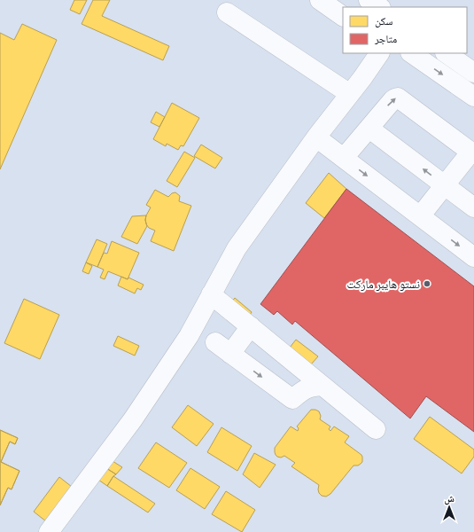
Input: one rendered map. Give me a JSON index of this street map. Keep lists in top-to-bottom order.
{
  "places": ["نستو هايبر ماركت"],
  "legend": ["سكن", "متاجر"],
  "north": "top"
}
